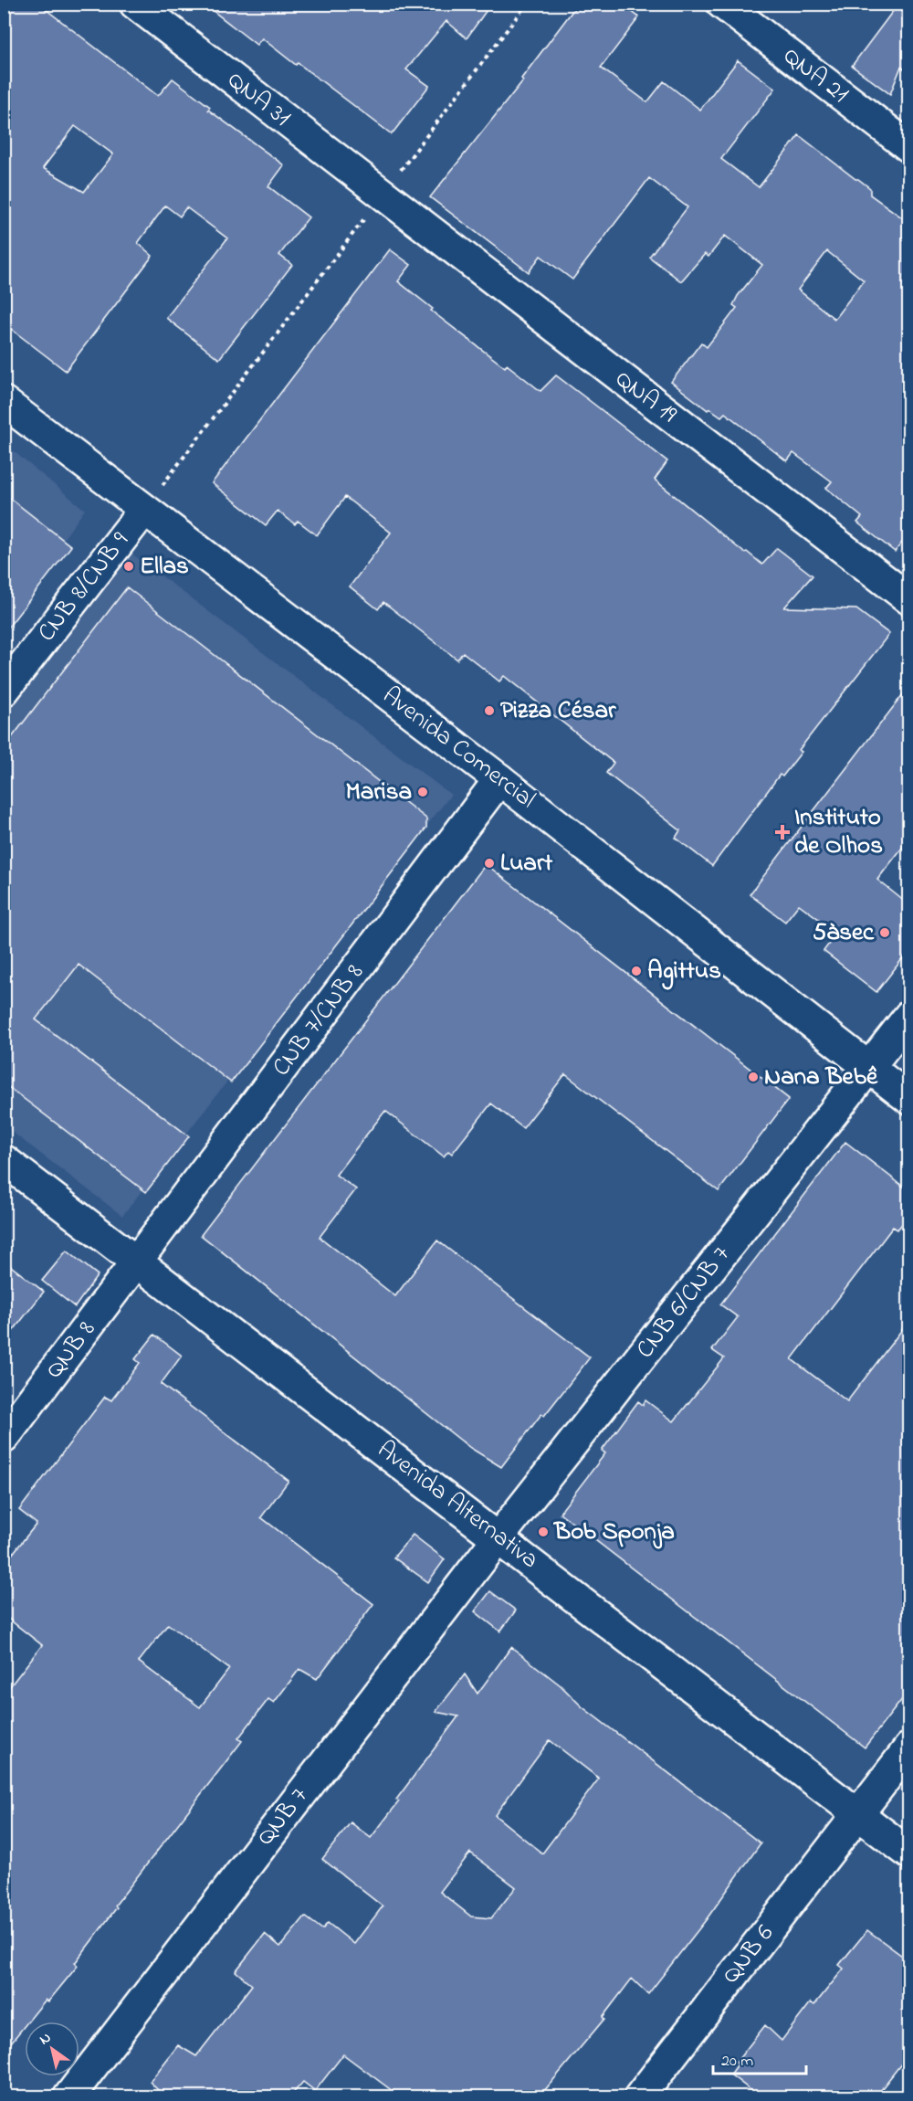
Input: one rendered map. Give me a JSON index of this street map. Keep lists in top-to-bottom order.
{
  "streets": {
    "street": [
      "QNA 21",
      "QNA 31",
      "QNA 19",
      "CNB 8/CNB 9",
      "Avenida Comercial",
      "CNB 7/CNB 8",
      "CNB 6/CNB 7",
      "QNB 8",
      "Avenida Alternativa",
      "QNB 7",
      "QNB 6"
    ]
  },
  "crossings": [
    ["QNA 31", "QNA 19"],
    ["CNB 8/CNB 9", "Avenida Comercial"],
    ["Avenida Comercial", "CNB 7/CNB 8"],
    ["Avenida Comercial", "CNB 6/CNB 7"],
    ["CNB 7/CNB 8", "QNB 8"],
    ["CNB 7/CNB 8", "Avenida Alternativa"],
    ["CNB 6/CNB 7", "Avenida Alternativa"],
    ["CNB 6/CNB 7", "QNB 7"],
    ["QNB 8", "Avenida Alternativa"],
    ["Avenida Alternativa", "QNB 7"],
    ["Avenida Alternativa", "QNB 6"]
  ],
  "places": {
    "other": [
      "Ellas",
      "Pizza César",
      "Marisa",
      "Luart",
      "5àsec",
      "Agittus",
      "Nana Bebê",
      "Bob Sponja"
    ],
    "health": ["Instituto de Olhos"]
  },
  "scale_bar": "20 m",
  "north": "top left"
}
